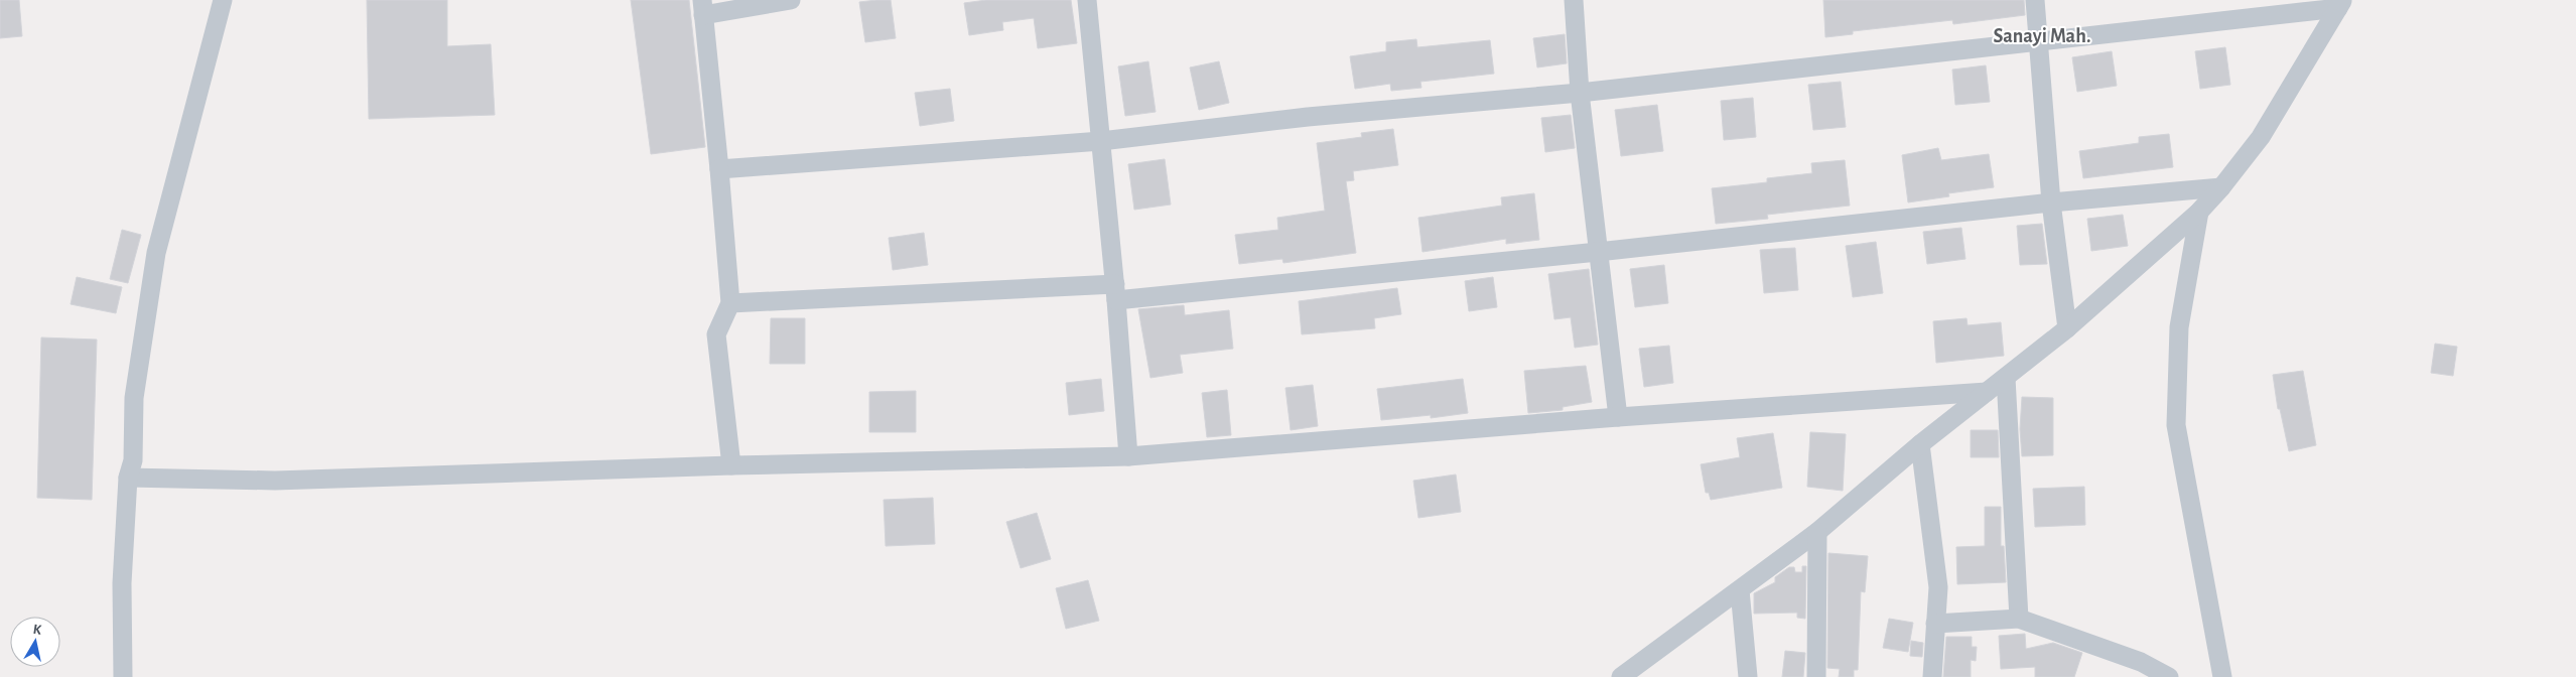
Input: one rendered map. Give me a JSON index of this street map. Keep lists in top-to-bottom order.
{
  "districts": ["Sanayi Mah."],
  "north": "top"
}
